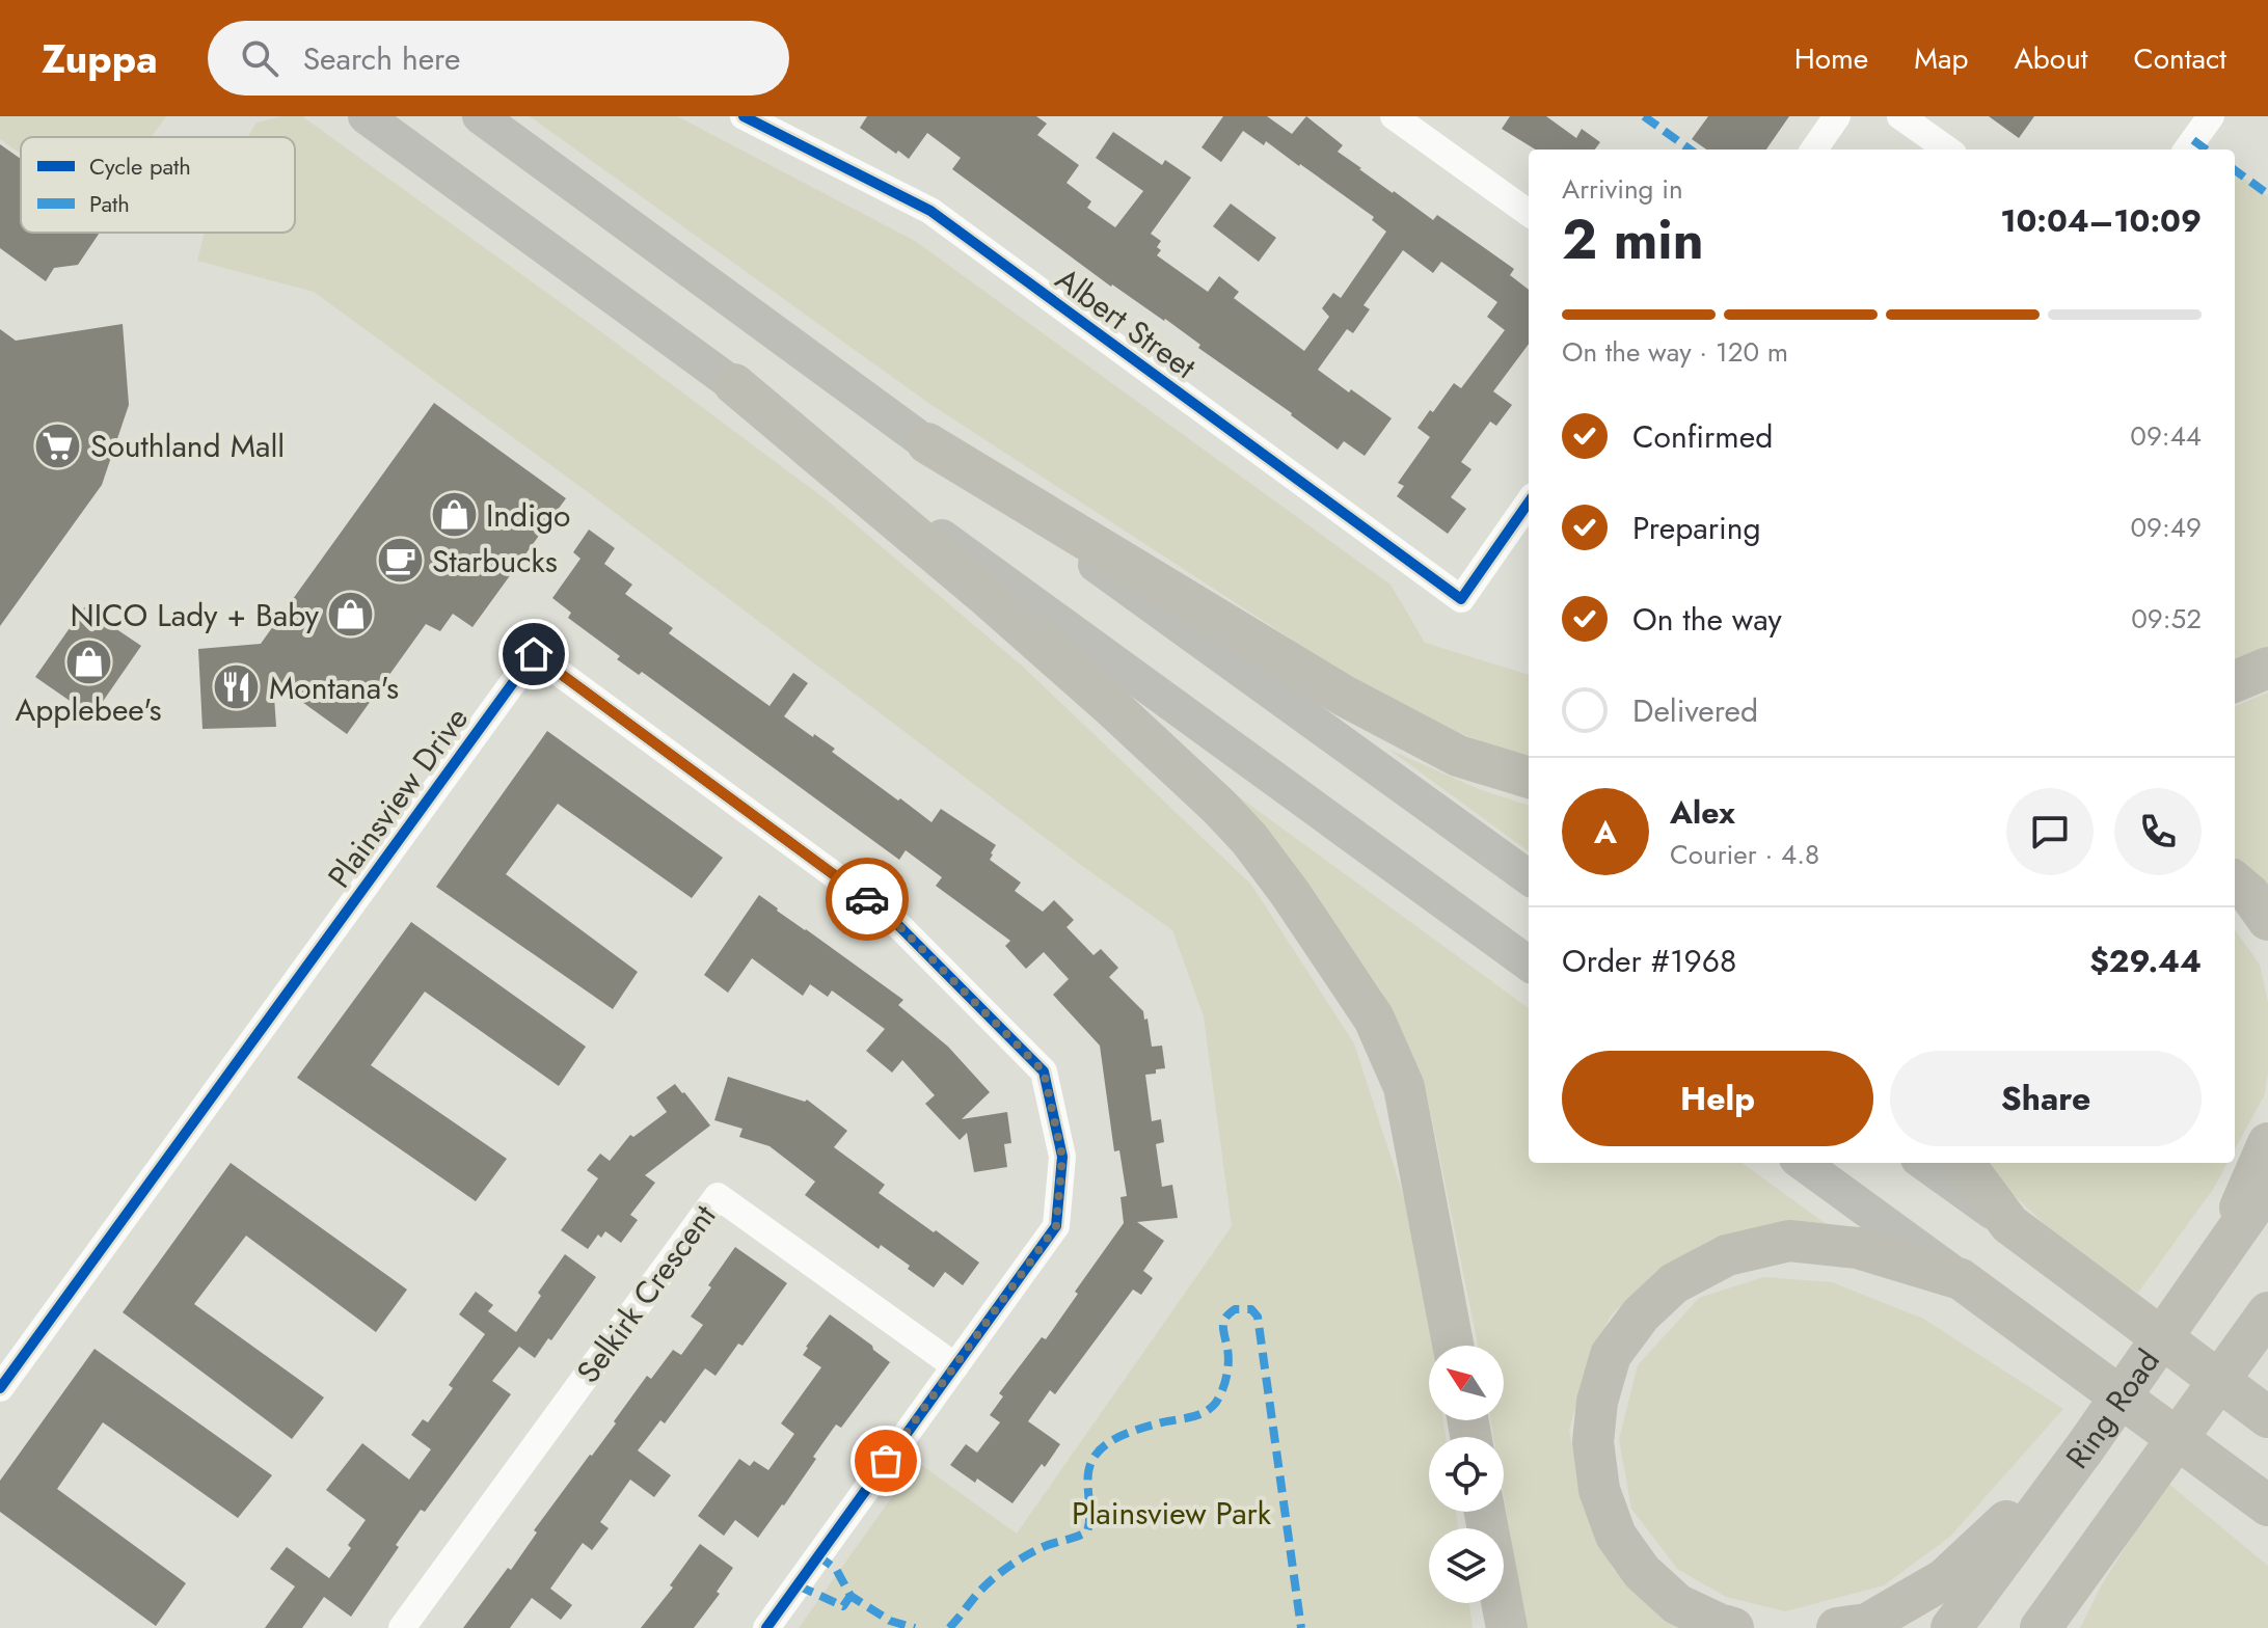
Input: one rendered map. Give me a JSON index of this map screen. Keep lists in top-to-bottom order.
{
  "streets": {
    "highway": ["Ring Road"],
    "street": ["Albert Street", "Plainsview Drive", "Selkirk Crescent"]
  },
  "crossings": [
    ["Plainsview Drive", "Selkirk Crescent"]
  ],
  "parks": ["Plainsview Park"],
  "places": {
    "supermarket": ["Southland Mall"],
    "shop": ["Indigo", "NICO Lady + Baby", "Applebee's"],
    "cafe": ["Starbucks"],
    "restaurant": ["Montana's"]
  },
  "legend": ["Cycle path", "Path"],
  "north": "top left",
  "page": {
    "header": "Zuppa",
    "search": "Search here",
    "nav": [
      "Home",
      "Map",
      "About",
      "Contact"
    ],
    "heading": ["2 min", "Arriving in", "10:04–10:09"],
    "panel": [
      "Alex",
      "Courier · 4.8",
      "Order #1968",
      "$29.44"
    ],
    "bar": "On the way · 120 m",
    "list": [
      ["Confirmed", "09:44"],
      ["Preparing", "09:49"],
      ["On the way", "09:52"],
      "Delivered"
    ],
    "round": "A",
    "buttons": ["Help", "Share"]
  }
}
